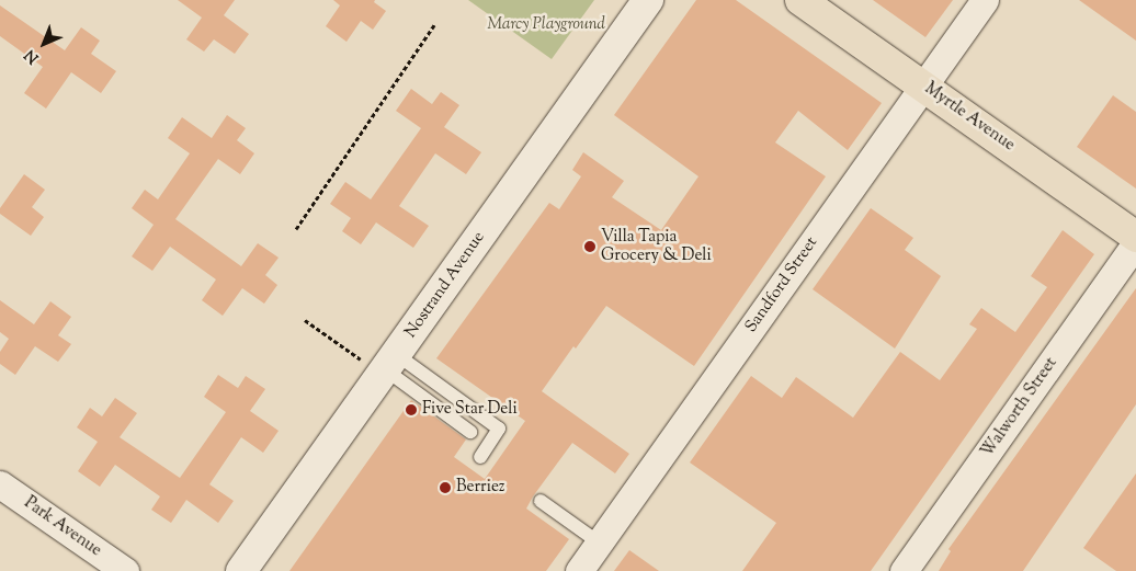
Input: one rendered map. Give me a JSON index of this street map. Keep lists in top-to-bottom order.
{
  "streets": {
    "main road": ["Myrtle Avenue", "Nostrand Avenue"],
    "street": ["Sandford Street", "Walworth Street", "Park Avenue"]
  },
  "crossings": [
    ["Myrtle Avenue", "Sandford Street"]
  ],
  "parks": ["Marcy Playground"],
  "places": ["Villa Tapia Grocery & Deli", "Five Star Deli", "Berriez"],
  "north": "bottom left"
}
